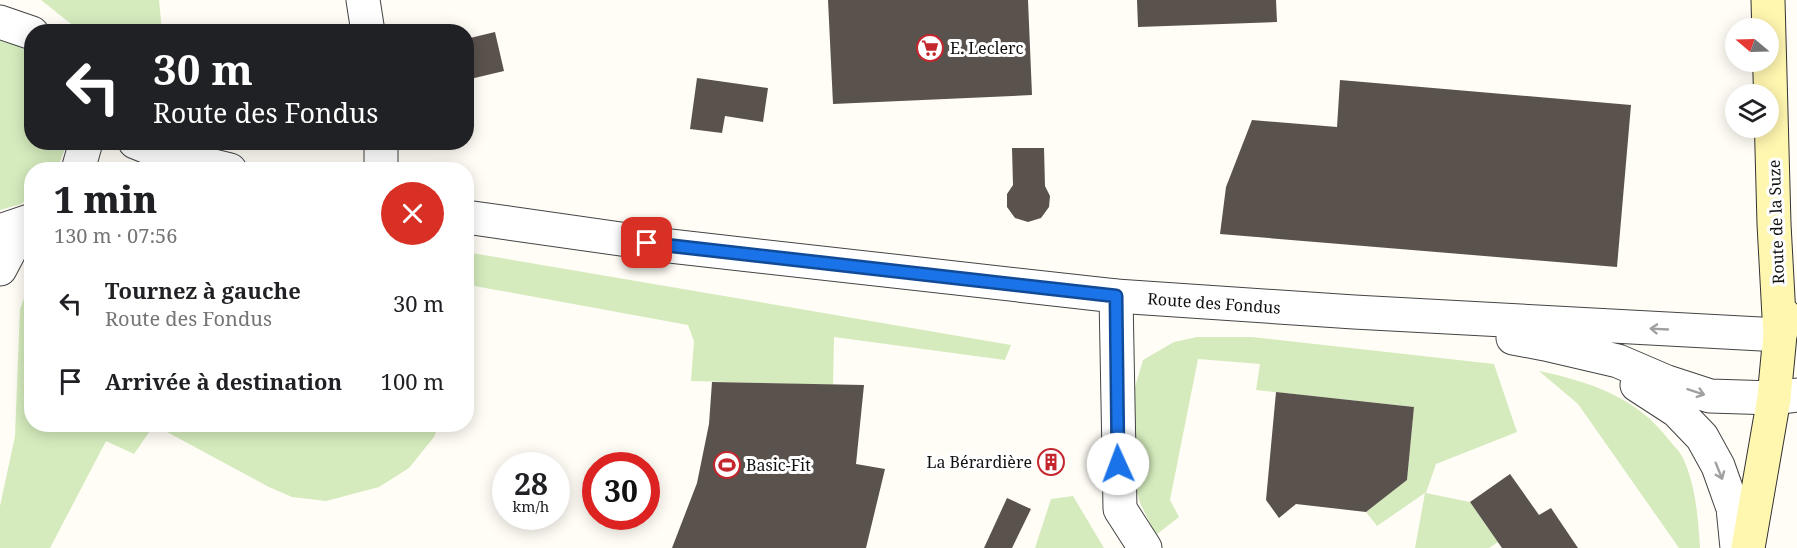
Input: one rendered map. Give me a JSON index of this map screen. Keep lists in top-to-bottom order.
{
  "streets": {
    "main road": ["Route de la Suze"],
    "street": ["Route des Fondus"]
  },
  "crossings": [
    ["Route de la Suze", "Route des Fondus"]
  ],
  "places": {
    "supermarket": ["E. Leclerc"],
    "building": ["La Bérardière"],
    "sports": ["Basic-Fit"]
  },
  "north": "left",
  "page": {
    "turn": ["30 m", "Route des Fondus"],
    "heading": ["1 min", "130 m · 07:56"],
    "list": [
      {
        "name": "Tournez à gauche",
        "note": "Route des Fondus",
        "value": "30 m"
      },
      {
        "name": "Arrivée à destination",
        "value": "100 m"
      }
    ],
    "speed": "28 km/h",
    "limit": "30"
  }
}
